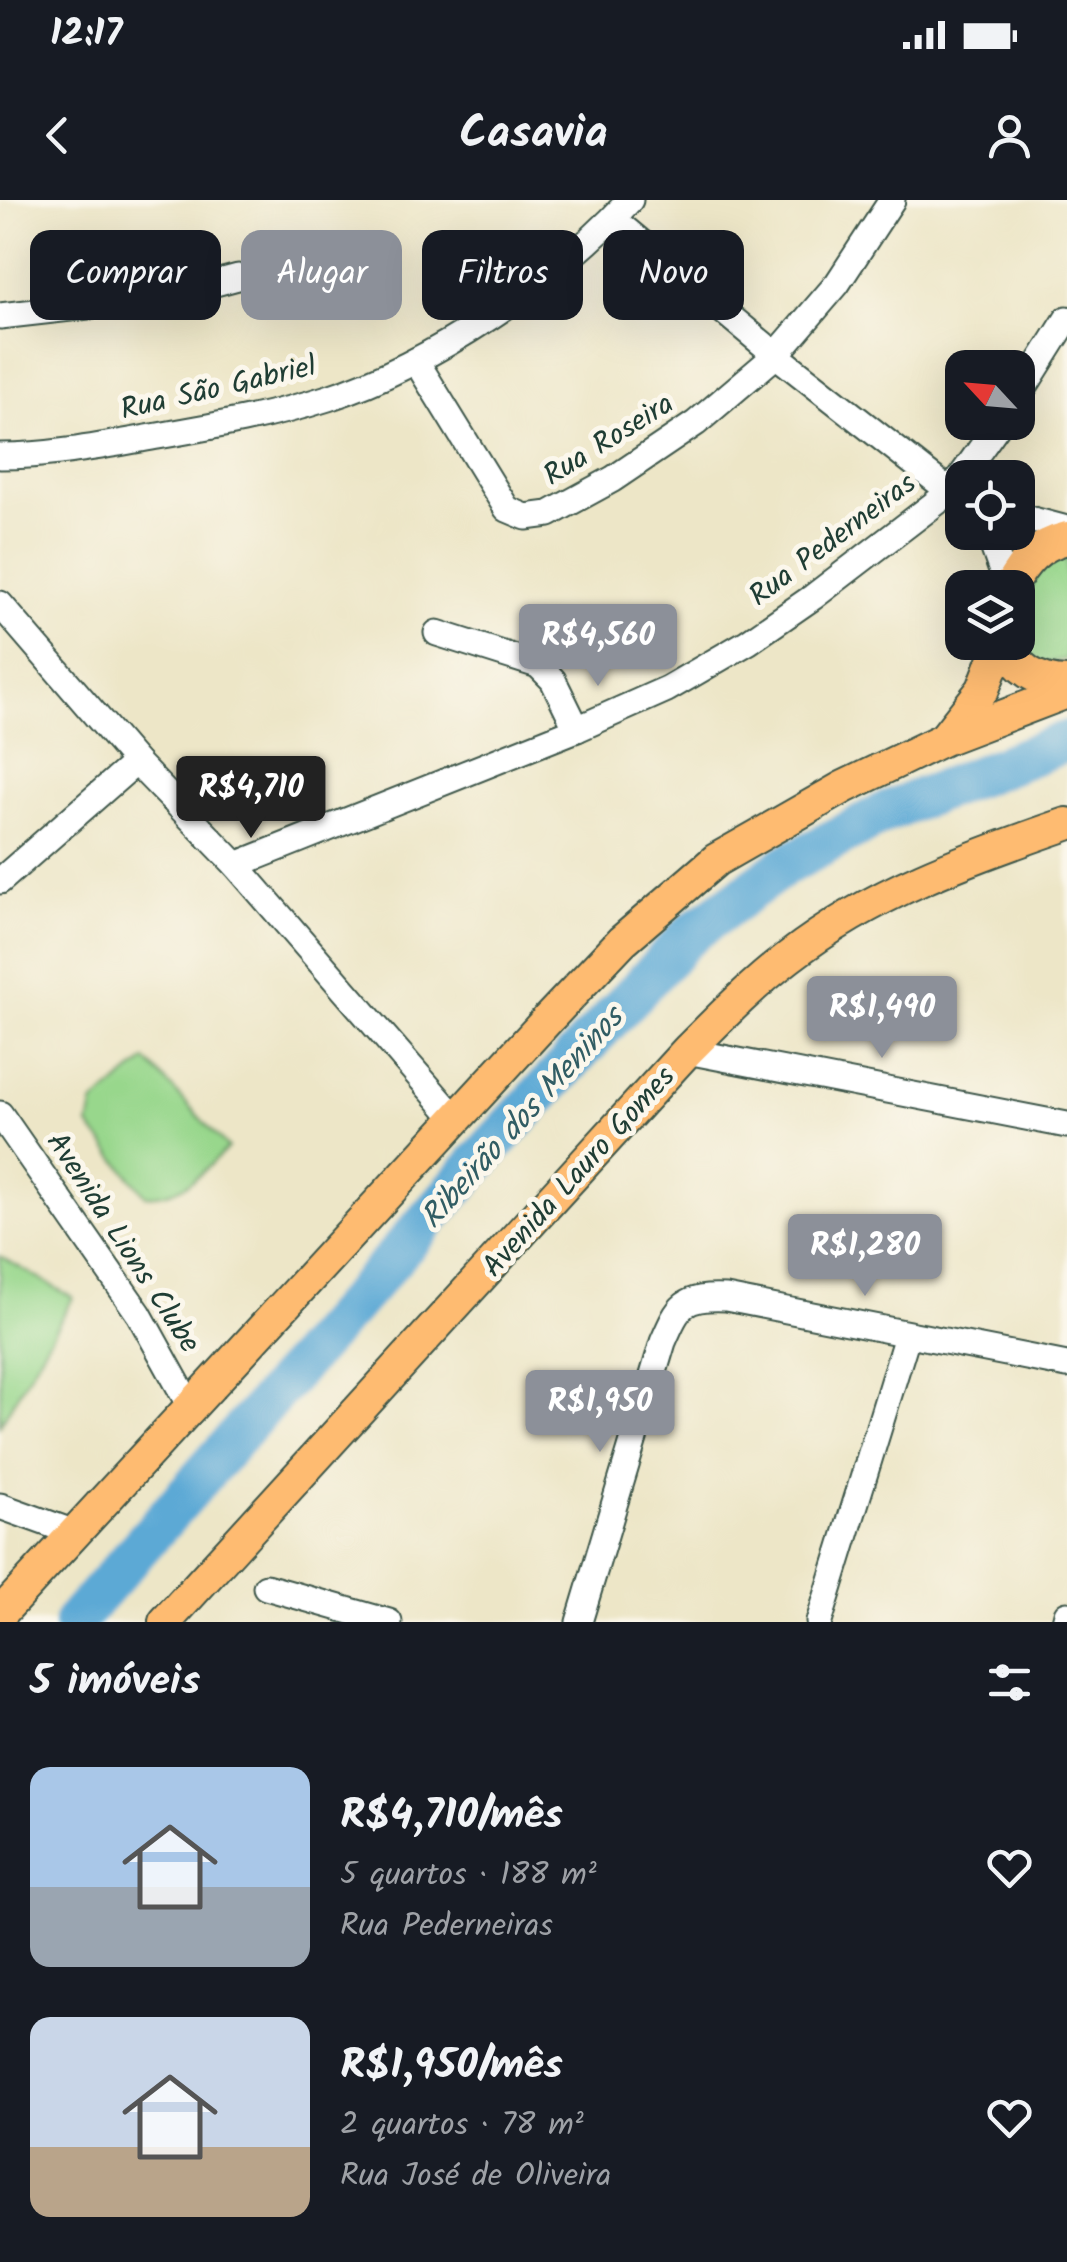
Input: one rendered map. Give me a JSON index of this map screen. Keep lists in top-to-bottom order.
{
  "streets": {
    "main road": ["Avenida Lauro Gomes"],
    "street": [
      "Rua São Gabriel",
      "Rua Roseira",
      "Rua Pederneiras",
      "Avenida Lions Clube"
    ]
  },
  "crossings": [
    ["Rua São Gabriel", "Rua Roseira"]
  ],
  "water": ["Ribeirão dos Meninos"],
  "north": "top left",
  "page": {
    "status": "12:17",
    "header": "Casavia",
    "chip": [
      "Comprar",
      "Alugar",
      "Filtros",
      "Novo"
    ],
    "price": [
      "R$4,560",
      "R$4,710",
      "R$1,490",
      "R$1,280",
      "R$1,950"
    ],
    "heading": "5 imóveis",
    "list": [
      {
        "name": "R$4,710/mês",
        "note": "5 quartos · 188 m² · Rua Pederneiras"
      },
      {
        "name": "R$1,950/mês",
        "note": "2 quartos · 78 m² · Rua José de Oliveira"
      }
    ]
  }
}
